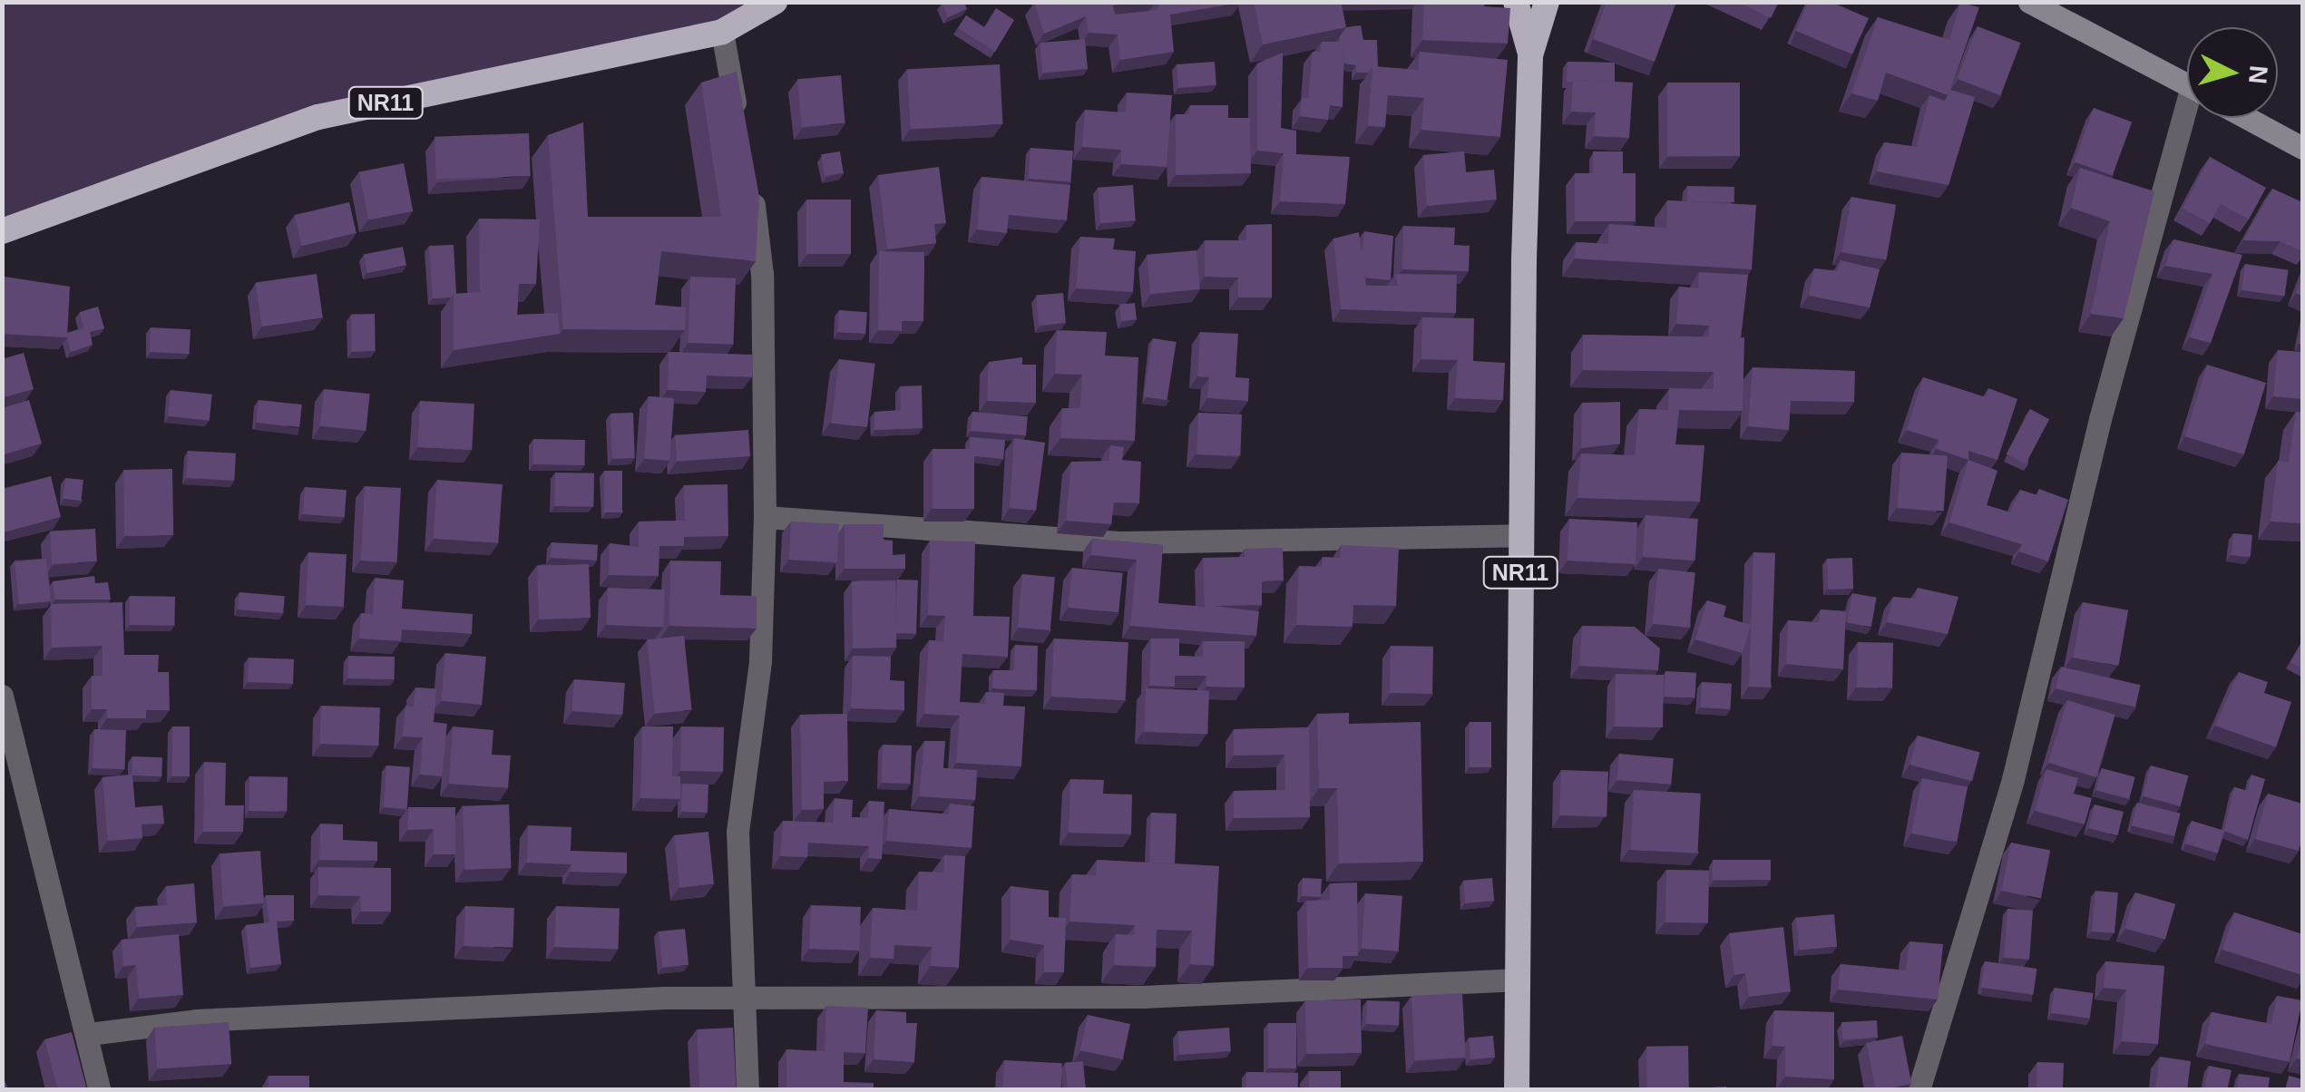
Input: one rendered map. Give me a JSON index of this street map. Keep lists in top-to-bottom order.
{
  "streets": {
    "highway": ["NR11"]
  },
  "north": "right"
}
